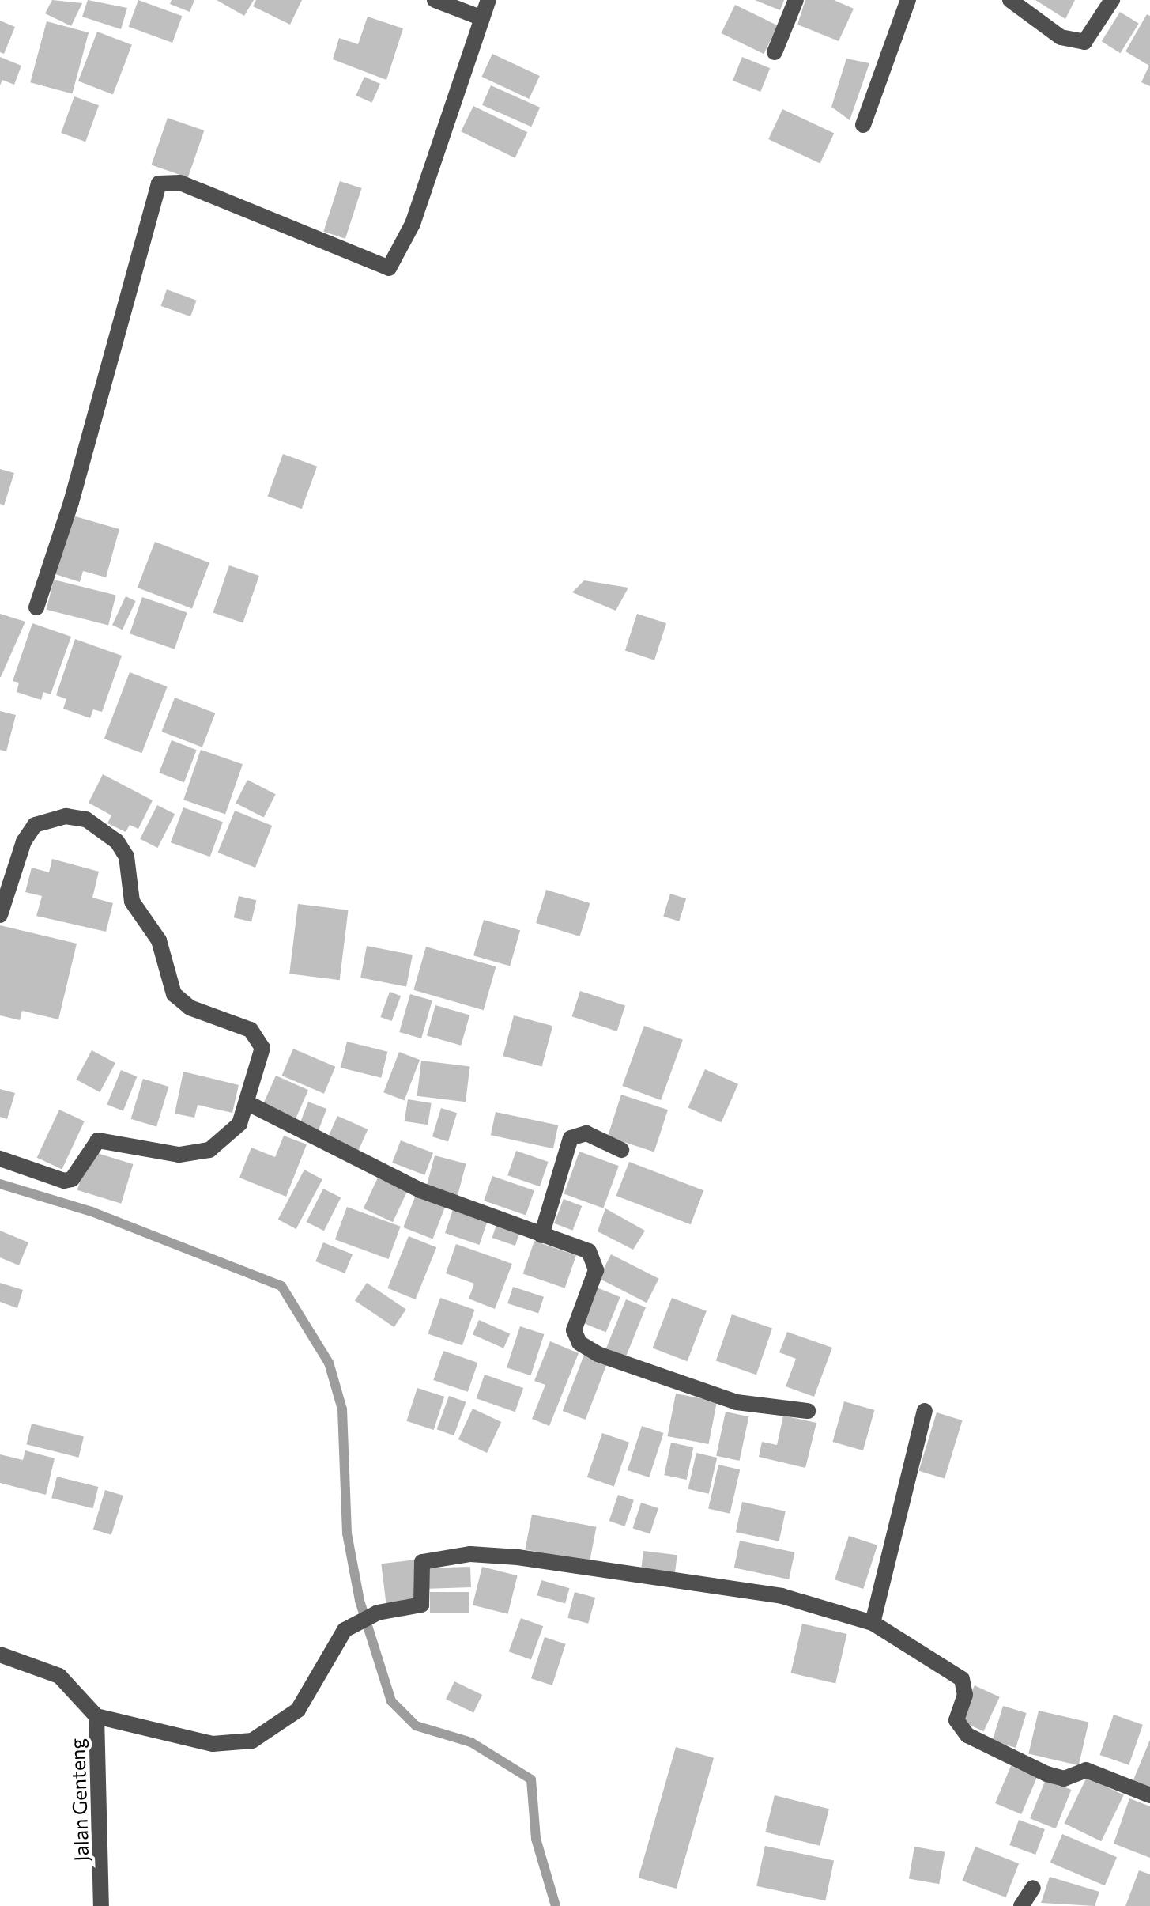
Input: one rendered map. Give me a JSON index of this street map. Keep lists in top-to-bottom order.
{
  "streets": {
    "street": ["Jalan Genteng"]
  }
}
